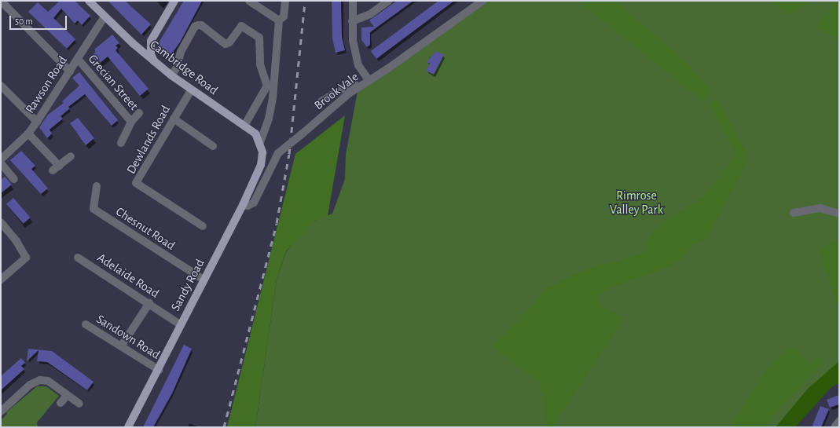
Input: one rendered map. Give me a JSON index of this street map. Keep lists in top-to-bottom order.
{
  "streets": {
    "main road": ["Cambridge Road", "Sandy Road"],
    "street": [
      "Grecian Street",
      "Rawson Road",
      "Brook Vale",
      "Dewlands Road",
      "Chesnut Road",
      "Adelaide Road",
      "Sandown Road"
    ]
  },
  "crossings": [
    ["Cambridge Road", "Rawson Road"],
    ["Cambridge Road", "Dewlands Road"],
    ["Cambridge Road", "Sandy Road"],
    ["Grecian Street", "Rawson Road"],
    ["Brook Vale", "Sandy Road"],
    ["Chesnut Road", "Sandy Road"],
    ["Adelaide Road", "Sandy Road"],
    ["Sandy Road", "Sandown Road"]
  ],
  "parks": ["Rimrose Valley Park"],
  "scale_bar": "50 m"
}
